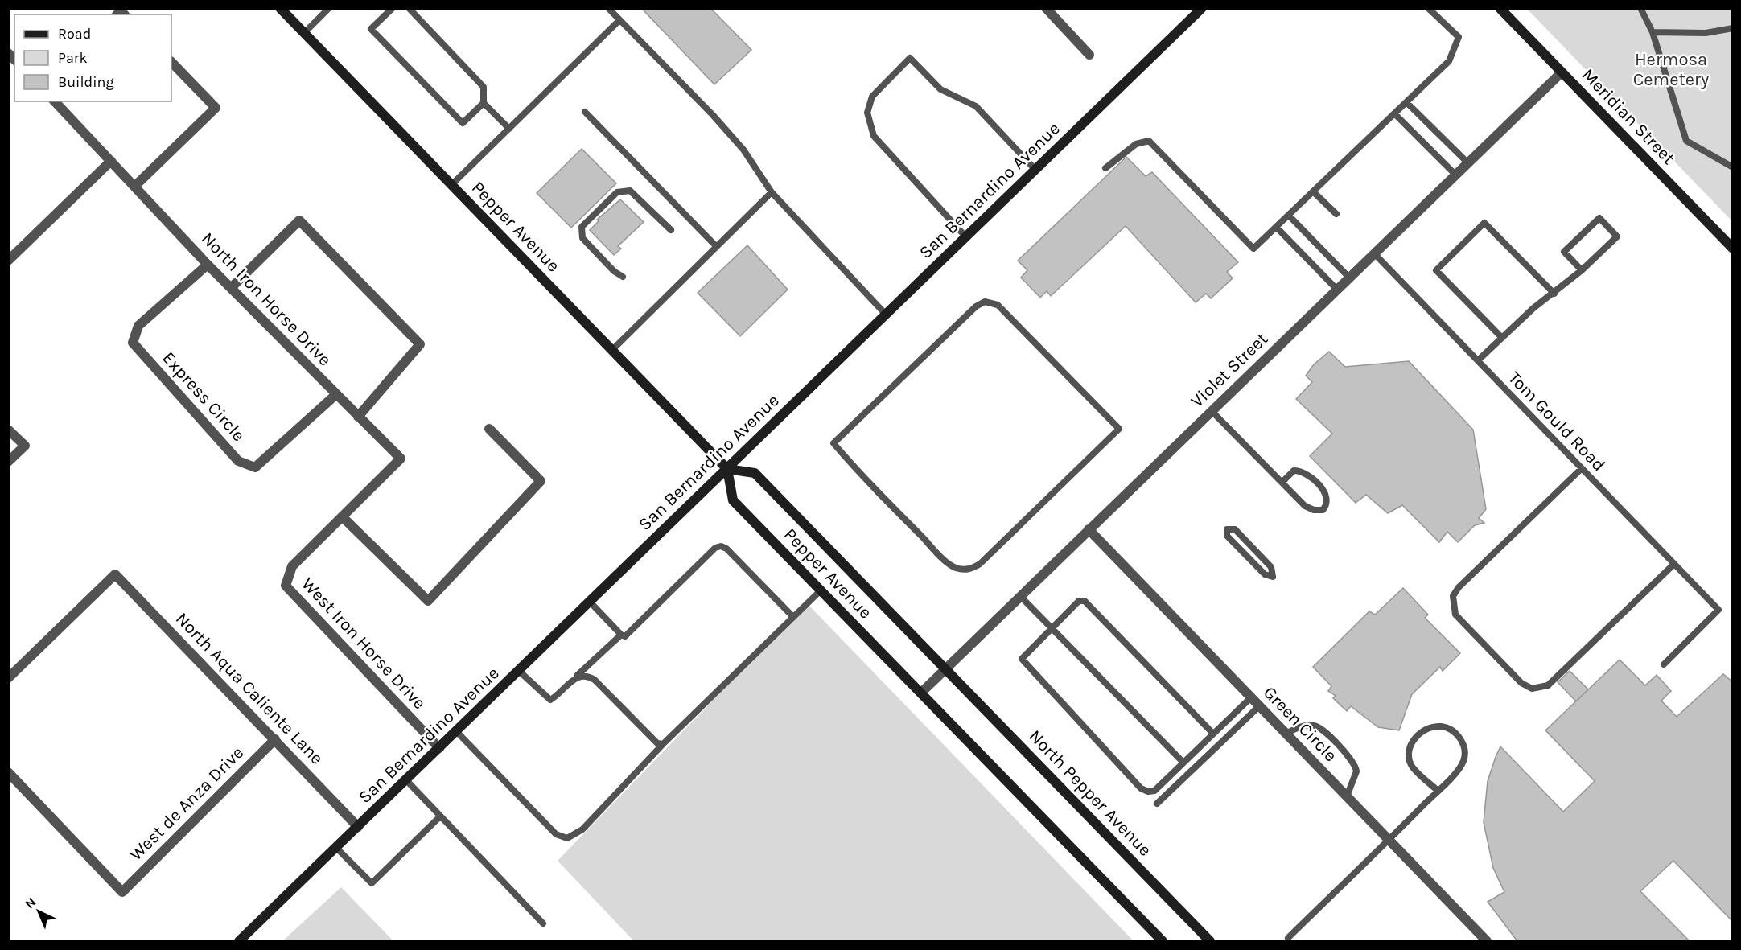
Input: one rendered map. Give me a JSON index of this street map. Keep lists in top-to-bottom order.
{
  "streets": {
    "main road": [
      "Meridian Street",
      "San Bernardino Avenue",
      "Pepper Avenue",
      "North Pepper Avenue"
    ],
    "street": [
      "North Iron Horse Drive",
      "Violet Street",
      "Express Circle",
      "West Iron Horse Drive",
      "North Aqua Caliente Lane",
      "Green Circle",
      "West de Anza Drive"
    ],
    "lane": ["Tom Gould Road"]
  },
  "crossings": [
    ["Meridian Street", "Violet Street"],
    ["San Bernardino Avenue", "Pepper Avenue"],
    ["San Bernardino Avenue", "West Iron Horse Drive"],
    ["San Bernardino Avenue", "North Aqua Caliente Lane"],
    ["Pepper Avenue", "Violet Street"],
    ["Pepper Avenue", "North Pepper Avenue"],
    ["North Iron Horse Drive", "Express Circle"],
    ["North Iron Horse Drive", "West Iron Horse Drive"],
    ["Violet Street", "Tom Gould Road"],
    ["Violet Street", "Green Circle"],
    ["Violet Street", "North Pepper Avenue"],
    ["North Aqua Caliente Lane", "West de Anza Drive"]
  ],
  "parks": ["Hermosa Cemetery"],
  "legend": ["Road", "Park", "Building"],
  "north": "top left"
}
